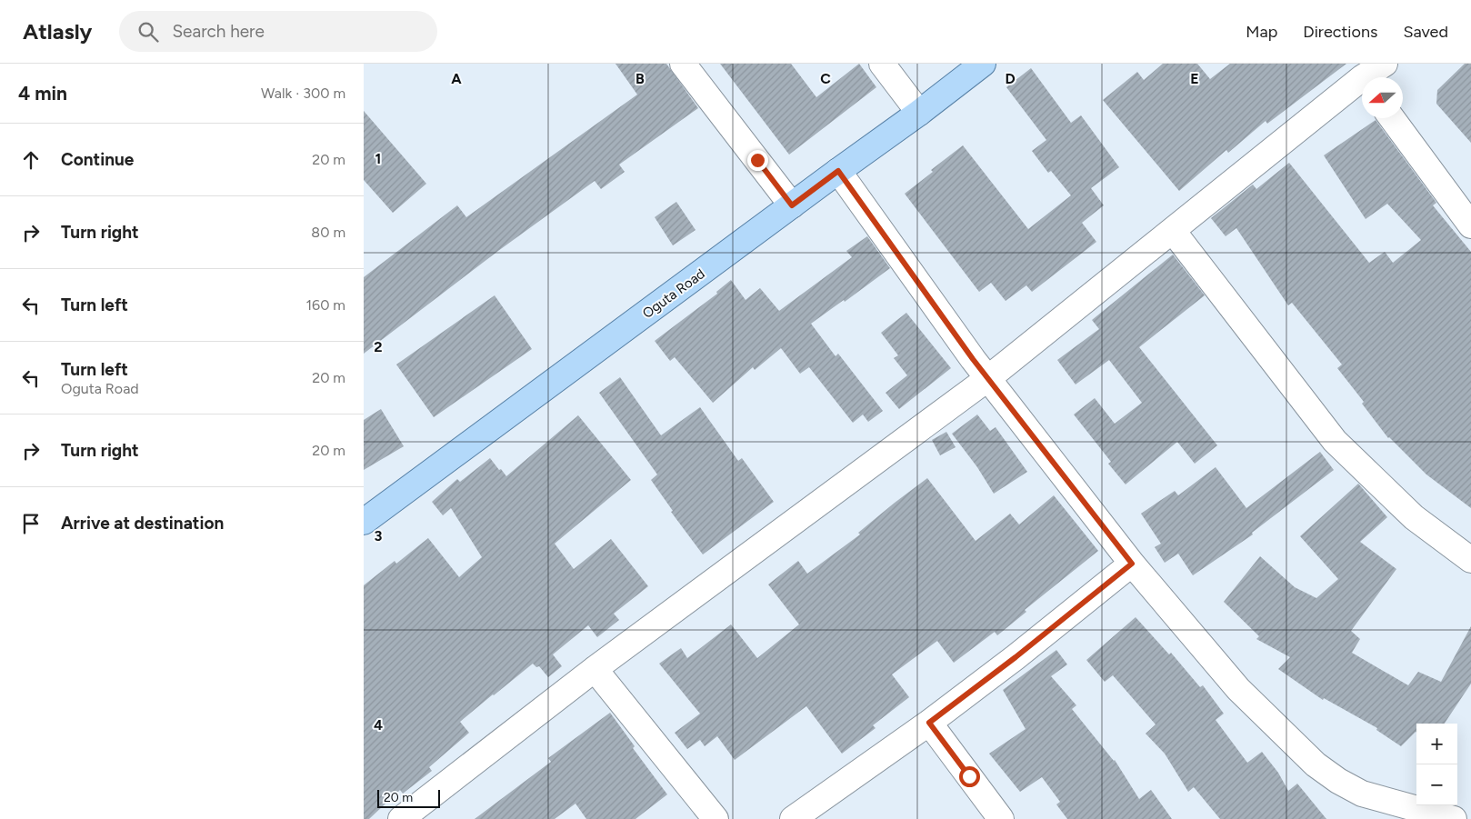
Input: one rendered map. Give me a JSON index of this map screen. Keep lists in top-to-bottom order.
{
  "streets": {
    "main road": ["Oguta Road"]
  },
  "scale_bar": "20 m",
  "north": "left",
  "page": {
    "header": "Atlasly",
    "search": "Search here",
    "nav": ["Map", "Directions", "Saved"],
    "heading": ["4 min", "Walk · 300 m"],
    "list": [
      ["Continue", "20 m"],
      ["Turn right", "80 m"],
      ["Turn left", "160 m"],
      ["Turn left", "Oguta Road", "20 m"],
      ["Turn right", "20 m"],
      "Arrive at destination"
    ],
    "map_buttons": ["+", "−"],
    "scale": "20 m"
  },
  "grid": {
    "columns": [
      "A",
      "B",
      "C",
      "D",
      "E"
    ],
    "rows": [
      "1",
      "2",
      "3",
      "4"
    ]
  }
}
